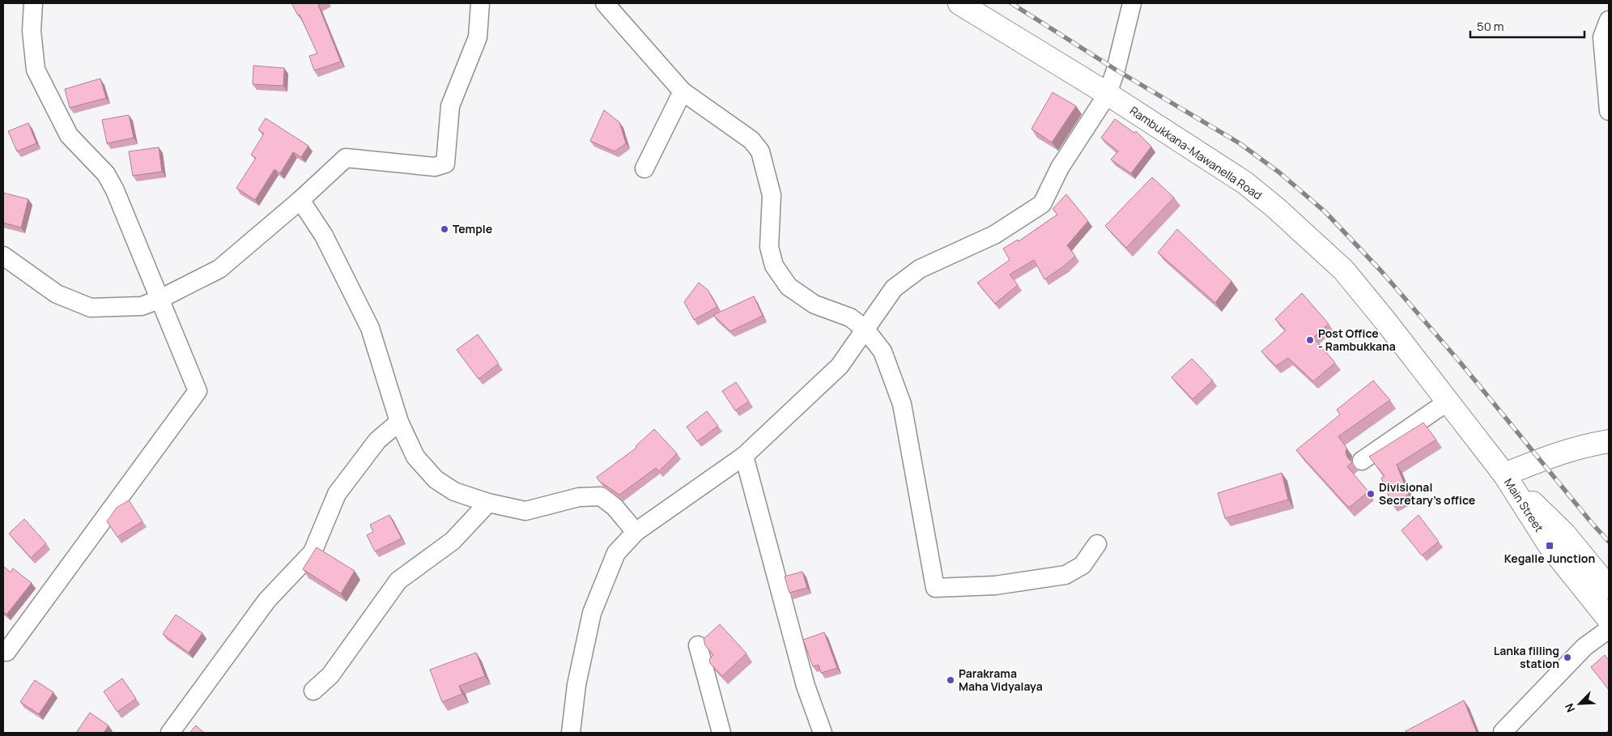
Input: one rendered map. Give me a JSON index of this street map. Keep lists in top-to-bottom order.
{
  "streets": {
    "main road": ["Rambukkana-Mawanella Road", "Main Street"]
  },
  "crossings": [
    ["Rambukkana-Mawanella Road", "Main Street"]
  ],
  "places": {
    "other": [
      "Temple",
      "Post Office - Rambukkana",
      "Divisional Secretary's office",
      "Lanka filling station",
      "Parakrama Maha Vidyalaya"
    ],
    "transit": ["Kegalle Junction"]
  },
  "scale_bar": "50 m",
  "north": "bottom left"
}
